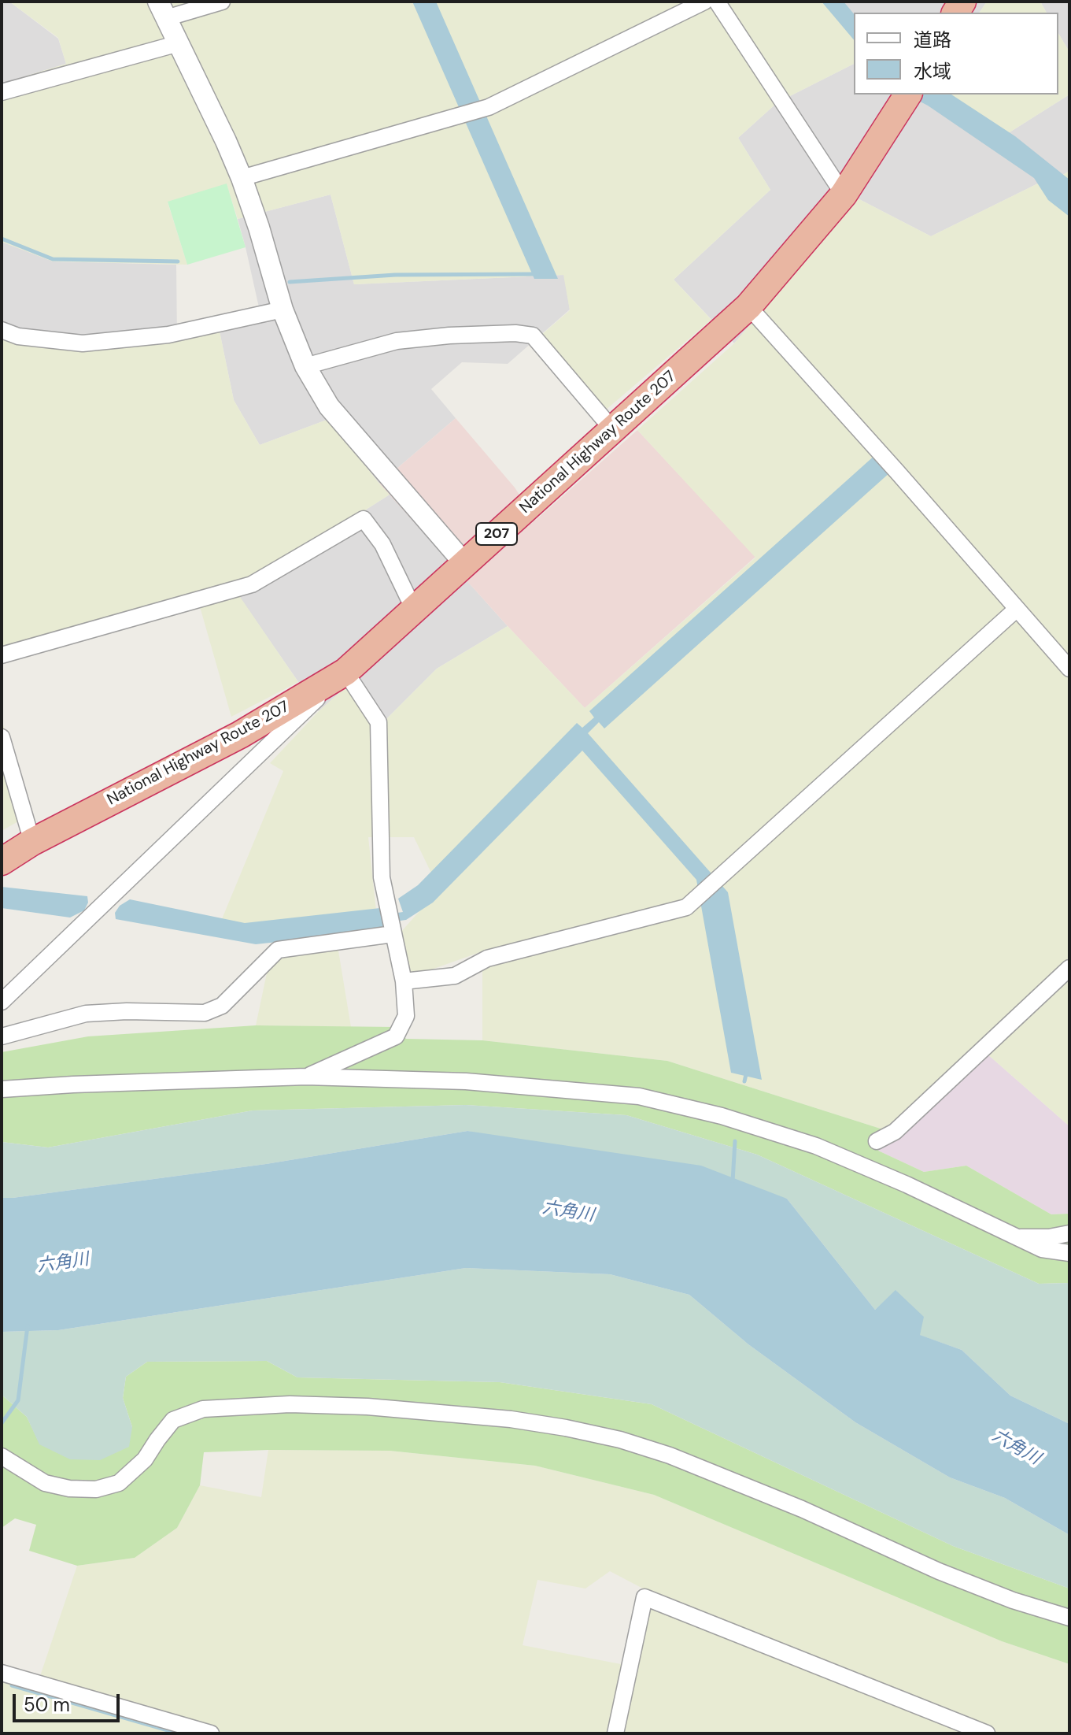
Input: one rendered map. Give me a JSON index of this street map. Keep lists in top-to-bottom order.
{
  "streets": {
    "highway": ["National Highway Route 207", "207"]
  },
  "water": ["六角川"],
  "legend": ["道路", "水域"],
  "scale_bar": "50 m"
}
